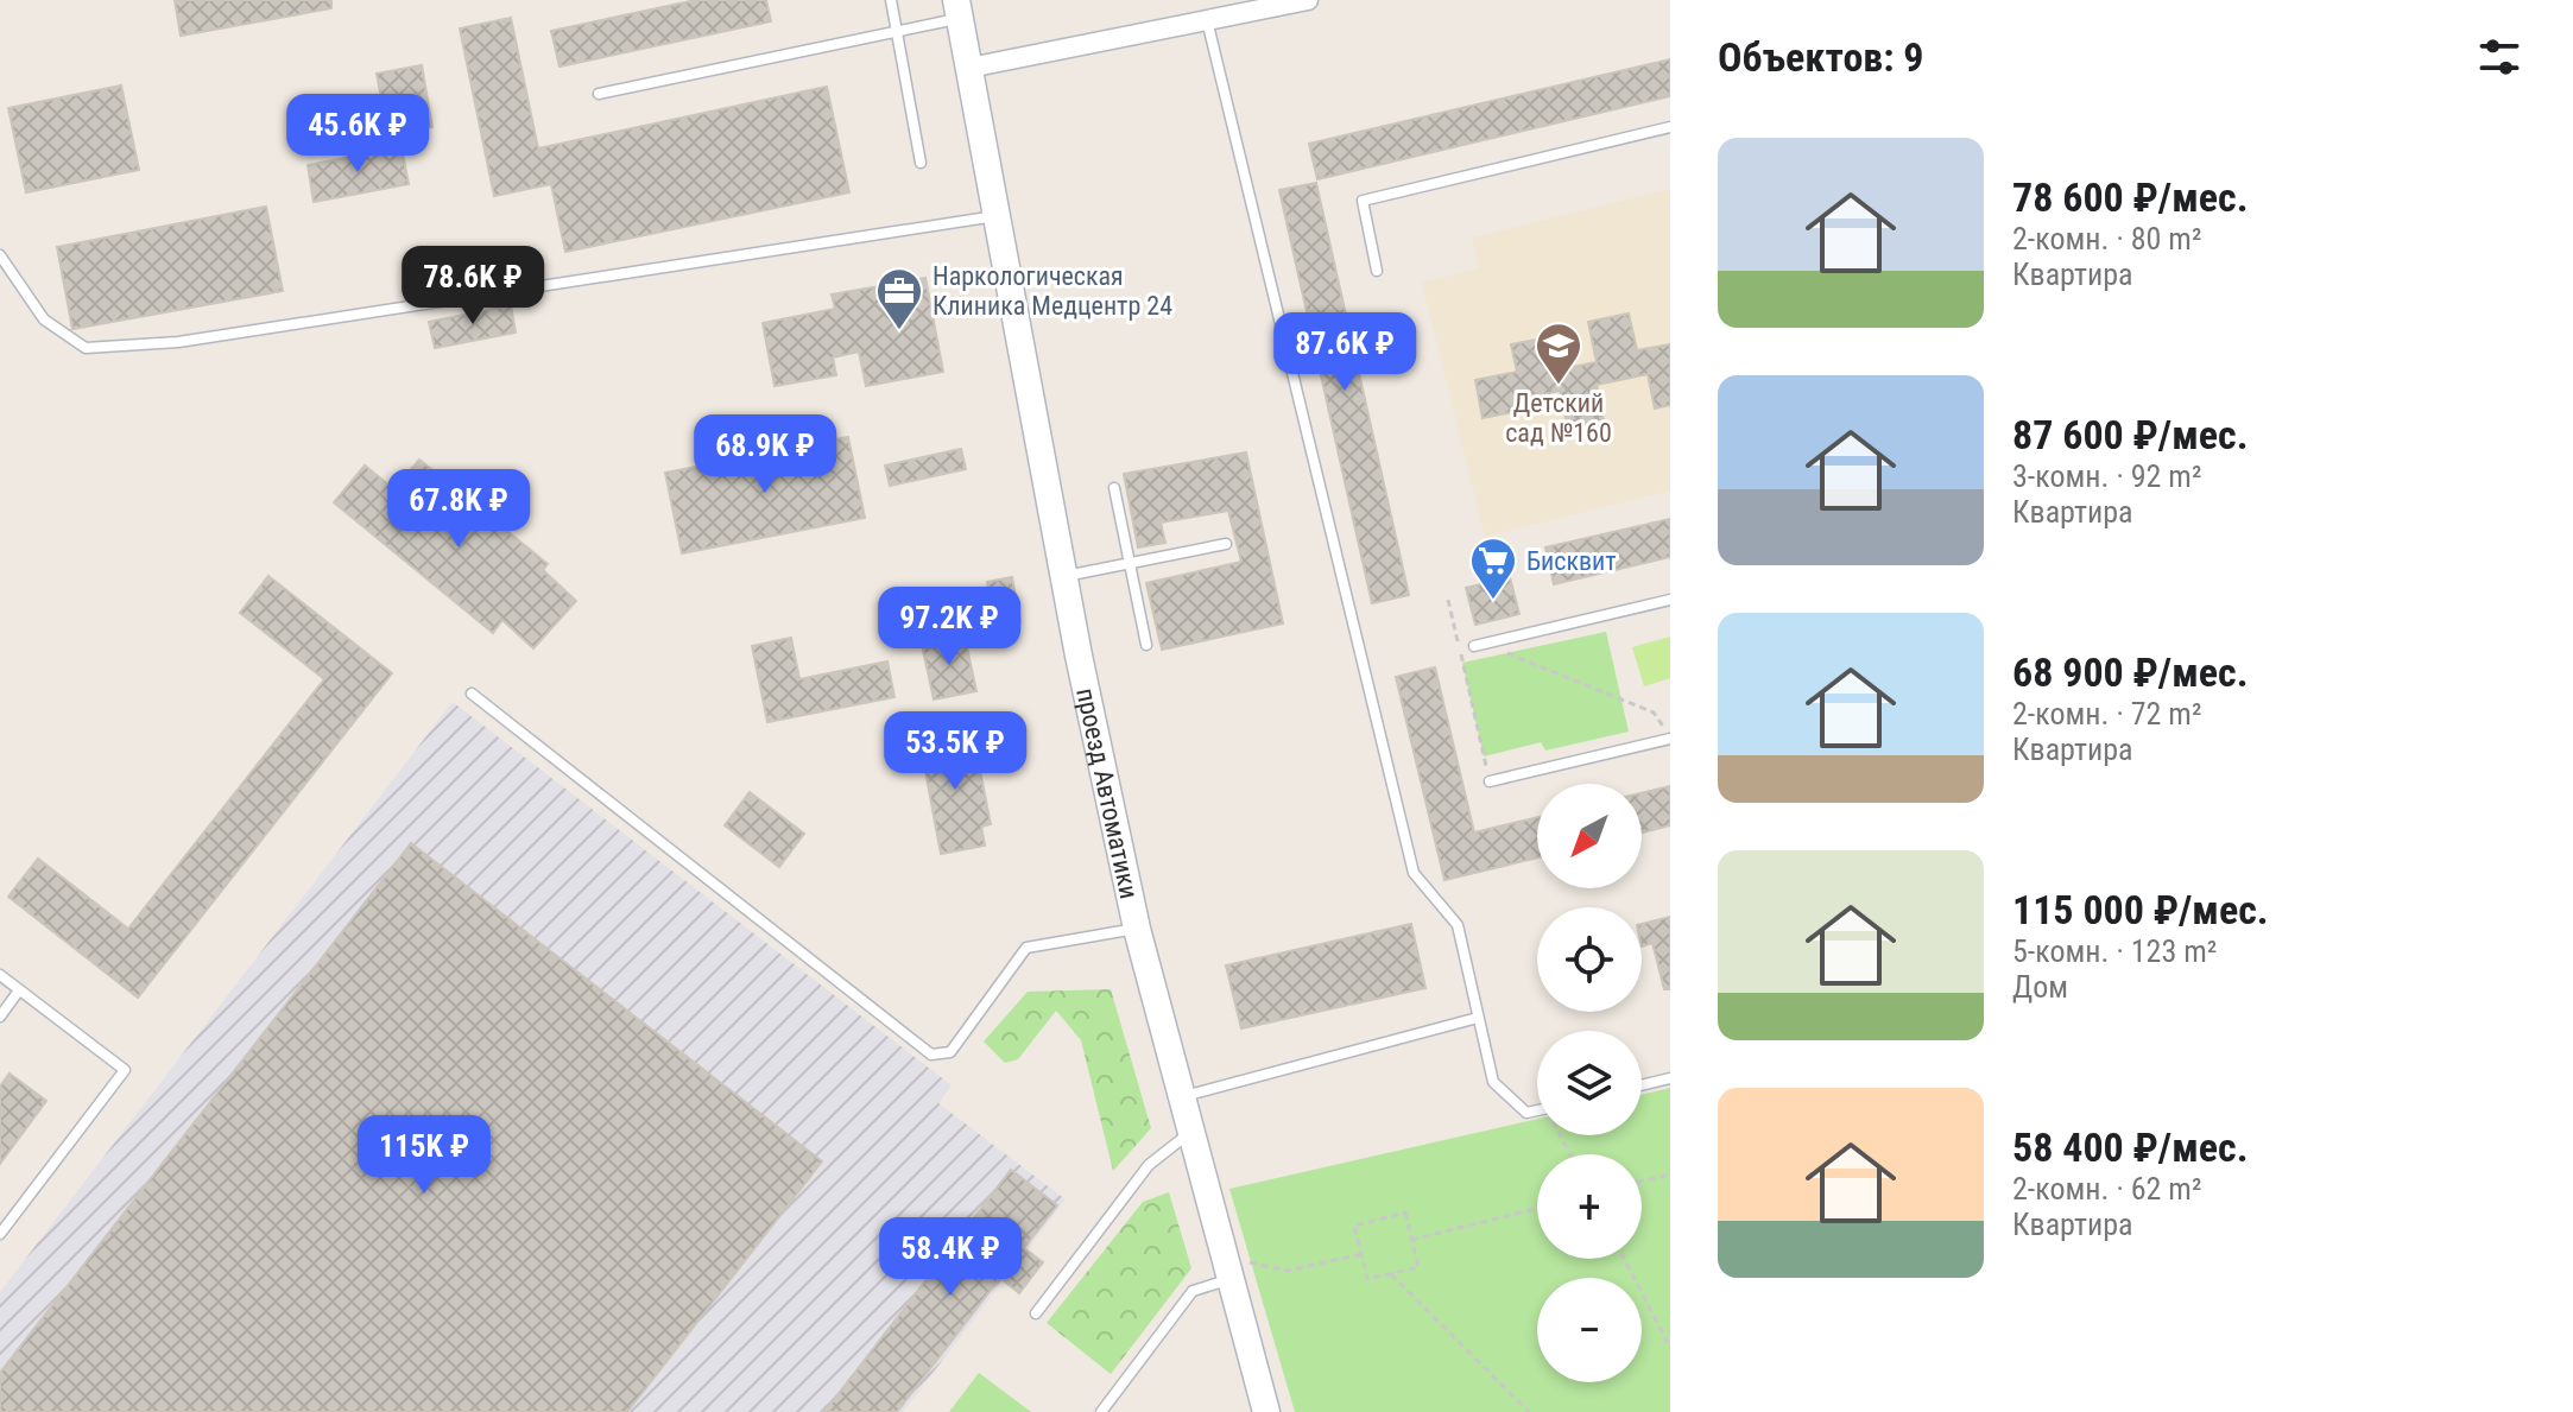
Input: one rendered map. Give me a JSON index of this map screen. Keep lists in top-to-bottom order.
{
  "streets": {
    "main road": ["проезд Автоматики"]
  },
  "places": {
    "office": ["Наркологическая Клиника Медцентр 24"],
    "school or university": ["Детский сад №160"],
    "supermarket": ["Бисквит"]
  },
  "north": "bottom left",
  "page": {
    "heading": "Объектов: 9",
    "price": [
      "45.6K ₽",
      "78.6K ₽",
      "87.6K ₽",
      "68.9K ₽",
      "67.8K ₽",
      "97.2K ₽",
      "53.5K ₽",
      "115K ₽",
      "58.4K ₽"
    ],
    "list": [
      {
        "name": "78 600 ₽/мес.",
        "note": "2-комн. · 80 m² · Квартира"
      },
      {
        "name": "87 600 ₽/мес.",
        "note": "3-комн. · 92 m² · Квартира"
      },
      {
        "name": "68 900 ₽/мес.",
        "note": "2-комн. · 72 m² · Квартира"
      },
      {
        "name": "115 000 ₽/мес.",
        "note": "5-комн. · 123 m² · Дом"
      },
      {
        "name": "58 400 ₽/мес.",
        "note": "2-комн. · 62 m² · Квартира"
      }
    ],
    "map_buttons": ["+", "−"]
  }
}
